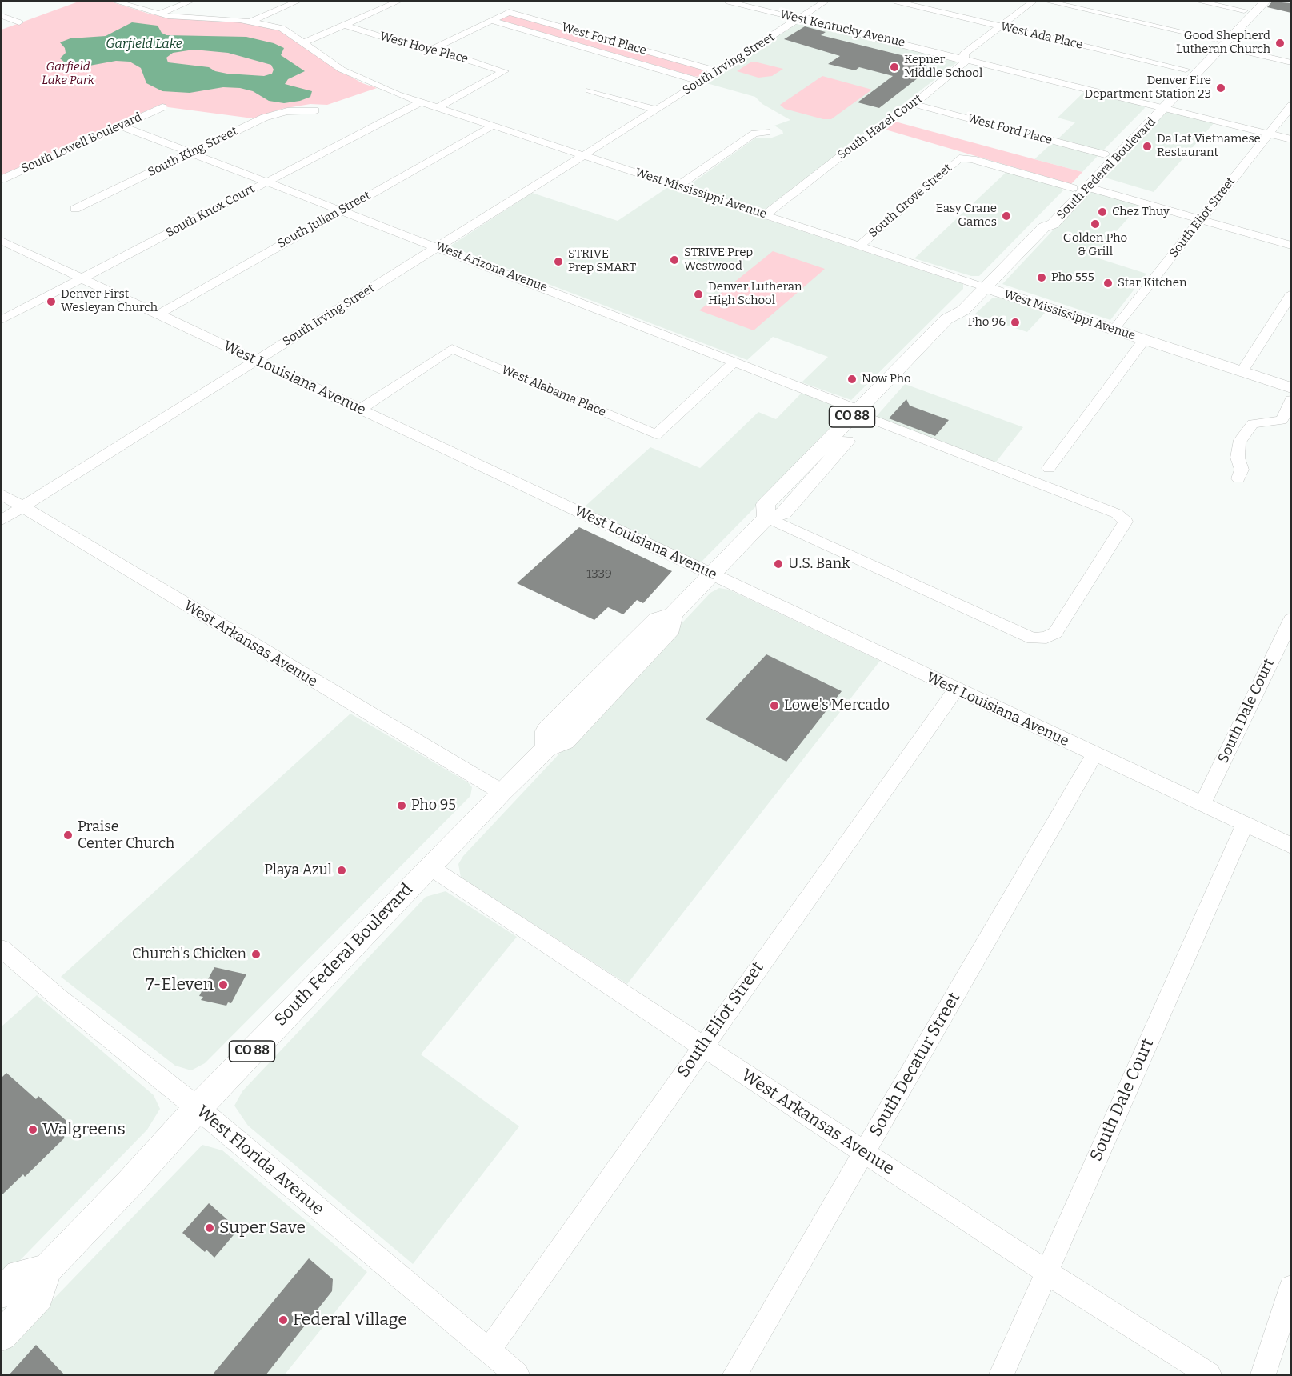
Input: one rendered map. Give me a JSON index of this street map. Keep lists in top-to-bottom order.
{
  "streets": {
    "main road": ["South Federal Boulevard", "West Mississippi Avenue", "CO 88"],
    "street": [
      "West Kentucky Avenue",
      "West Ada Place",
      "West Ford Place",
      "West Hoye Place",
      "South Irving Street",
      "South Hazel Court",
      "South Lowell Boulevard",
      "South King Street",
      "South Grove Street",
      "South Knox Court",
      "South Eliot Street",
      "South Julian Street",
      "West Arizona Avenue",
      "West Louisiana Avenue",
      "West Alabama Place",
      "West Arkansas Avenue",
      "South Dale Court",
      "South Decatur Street",
      "West Florida Avenue"
    ]
  },
  "crossings": [
    ["West Kentucky Avenue", "South Irving Street"],
    ["West Kentucky Avenue", "South Hazel Court"],
    ["West Kentucky Avenue", "South Federal Boulevard"],
    ["West Kentucky Avenue", "South Eliot Street"],
    ["West Ada Place", "South Hazel Court"],
    ["West Ada Place", "South Federal Boulevard"],
    ["West Ford Place", "South Irving Street"],
    ["West Ford Place", "South Hazel Court"],
    ["West Ford Place", "South Federal Boulevard"],
    ["West Hoye Place", "West Mississippi Avenue"],
    ["South Irving Street", "West Mississippi Avenue"],
    ["South Irving Street", "West Arizona Avenue"],
    ["South Irving Street", "West Louisiana Avenue"],
    ["South Irving Street", "West Arkansas Avenue"],
    ["South Hazel Court", "West Mississippi Avenue"],
    ["South Lowell Boulevard", "West Arizona Avenue"],
    ["South King Street", "West Arizona Avenue"],
    ["South Federal Boulevard", "West Mississippi Avenue"],
    ["South Federal Boulevard", "South Grove Street"],
    ["South Federal Boulevard", "West Arizona Avenue"],
    ["South Federal Boulevard", "West Louisiana Avenue"],
    ["South Federal Boulevard", "West Arkansas Avenue"],
    ["South Federal Boulevard", "West Florida Avenue"],
    ["West Mississippi Avenue", "South Grove Street"],
    ["West Mississippi Avenue", "South Knox Court"],
    ["West Mississippi Avenue", "South Eliot Street"],
    ["West Mississippi Avenue", "South Julian Street"],
    ["South Knox Court", "West Arizona Avenue"],
    ["South Knox Court", "West Louisiana Avenue"],
    ["South Eliot Street", "West Louisiana Avenue"],
    ["South Eliot Street", "West Arkansas Avenue"],
    ["South Eliot Street", "West Florida Avenue"],
    ["South Julian Street", "West Arizona Avenue"],
    ["South Julian Street", "West Louisiana Avenue"],
    ["West Arizona Avenue", "West Alabama Place"],
    ["West Louisiana Avenue", "West Alabama Place"],
    ["West Louisiana Avenue", "South Dale Court"],
    ["West Louisiana Avenue", "South Decatur Street"],
    ["West Arkansas Avenue", "South Dale Court"],
    ["West Arkansas Avenue", "South Decatur Street"]
  ],
  "water": ["Garfield Lake"],
  "parks": ["Garfield Lake Park"],
  "places": [
    "Good Shepherd Lutheran Church",
    "Kepner Middle School",
    "Denver Fire Department Station 23",
    "Da Lat Vietnamese Restaurant",
    "Chez Thuy",
    "Easy Crane Games",
    "Golden Pho & Grill",
    "STRIVE Prep Westwood",
    "STRIVE Prep SMART",
    "Pho 555",
    "Star Kitchen",
    "Denver Lutheran High School",
    "Denver First Wesleyan Church",
    "Pho 96",
    "Now Pho",
    "U.S. Bank",
    "Lowe's Mercado",
    "Pho 95",
    "Praise Center Church",
    "Playa Azul",
    "Church's Chicken",
    "7-Eleven",
    "Walgreens",
    "Super Save",
    "Federal Village"
  ],
  "house_numbers": ["1339"]
}
